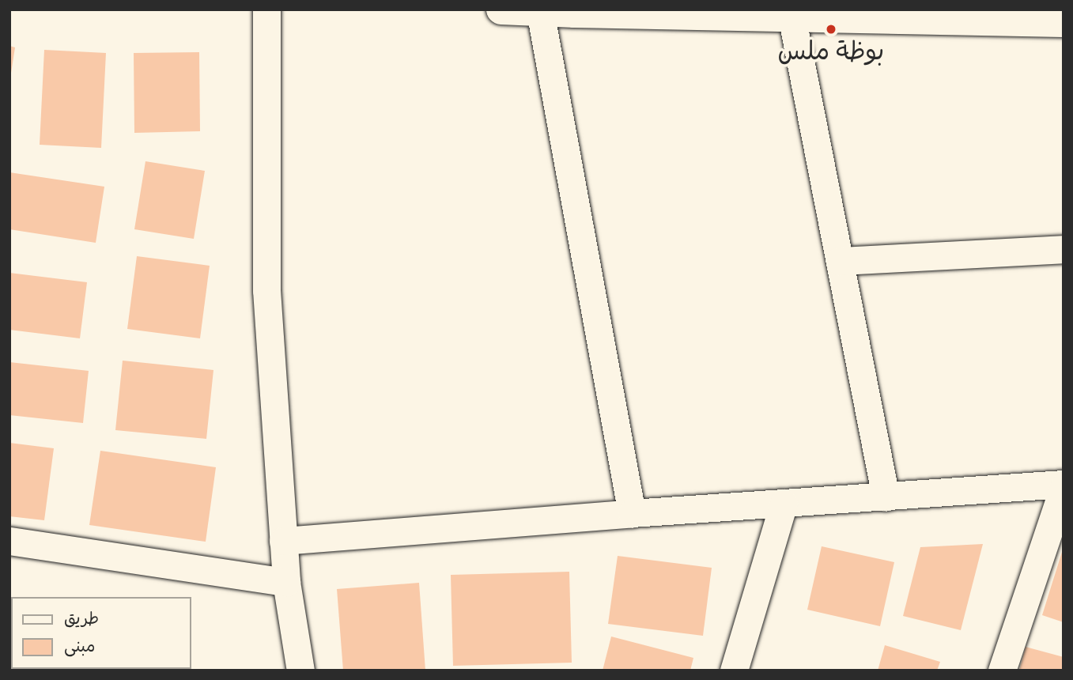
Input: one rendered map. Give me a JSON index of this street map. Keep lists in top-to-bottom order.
{
  "places": ["بوظة ملس"],
  "legend": ["طريق", "مبنى"]
}
